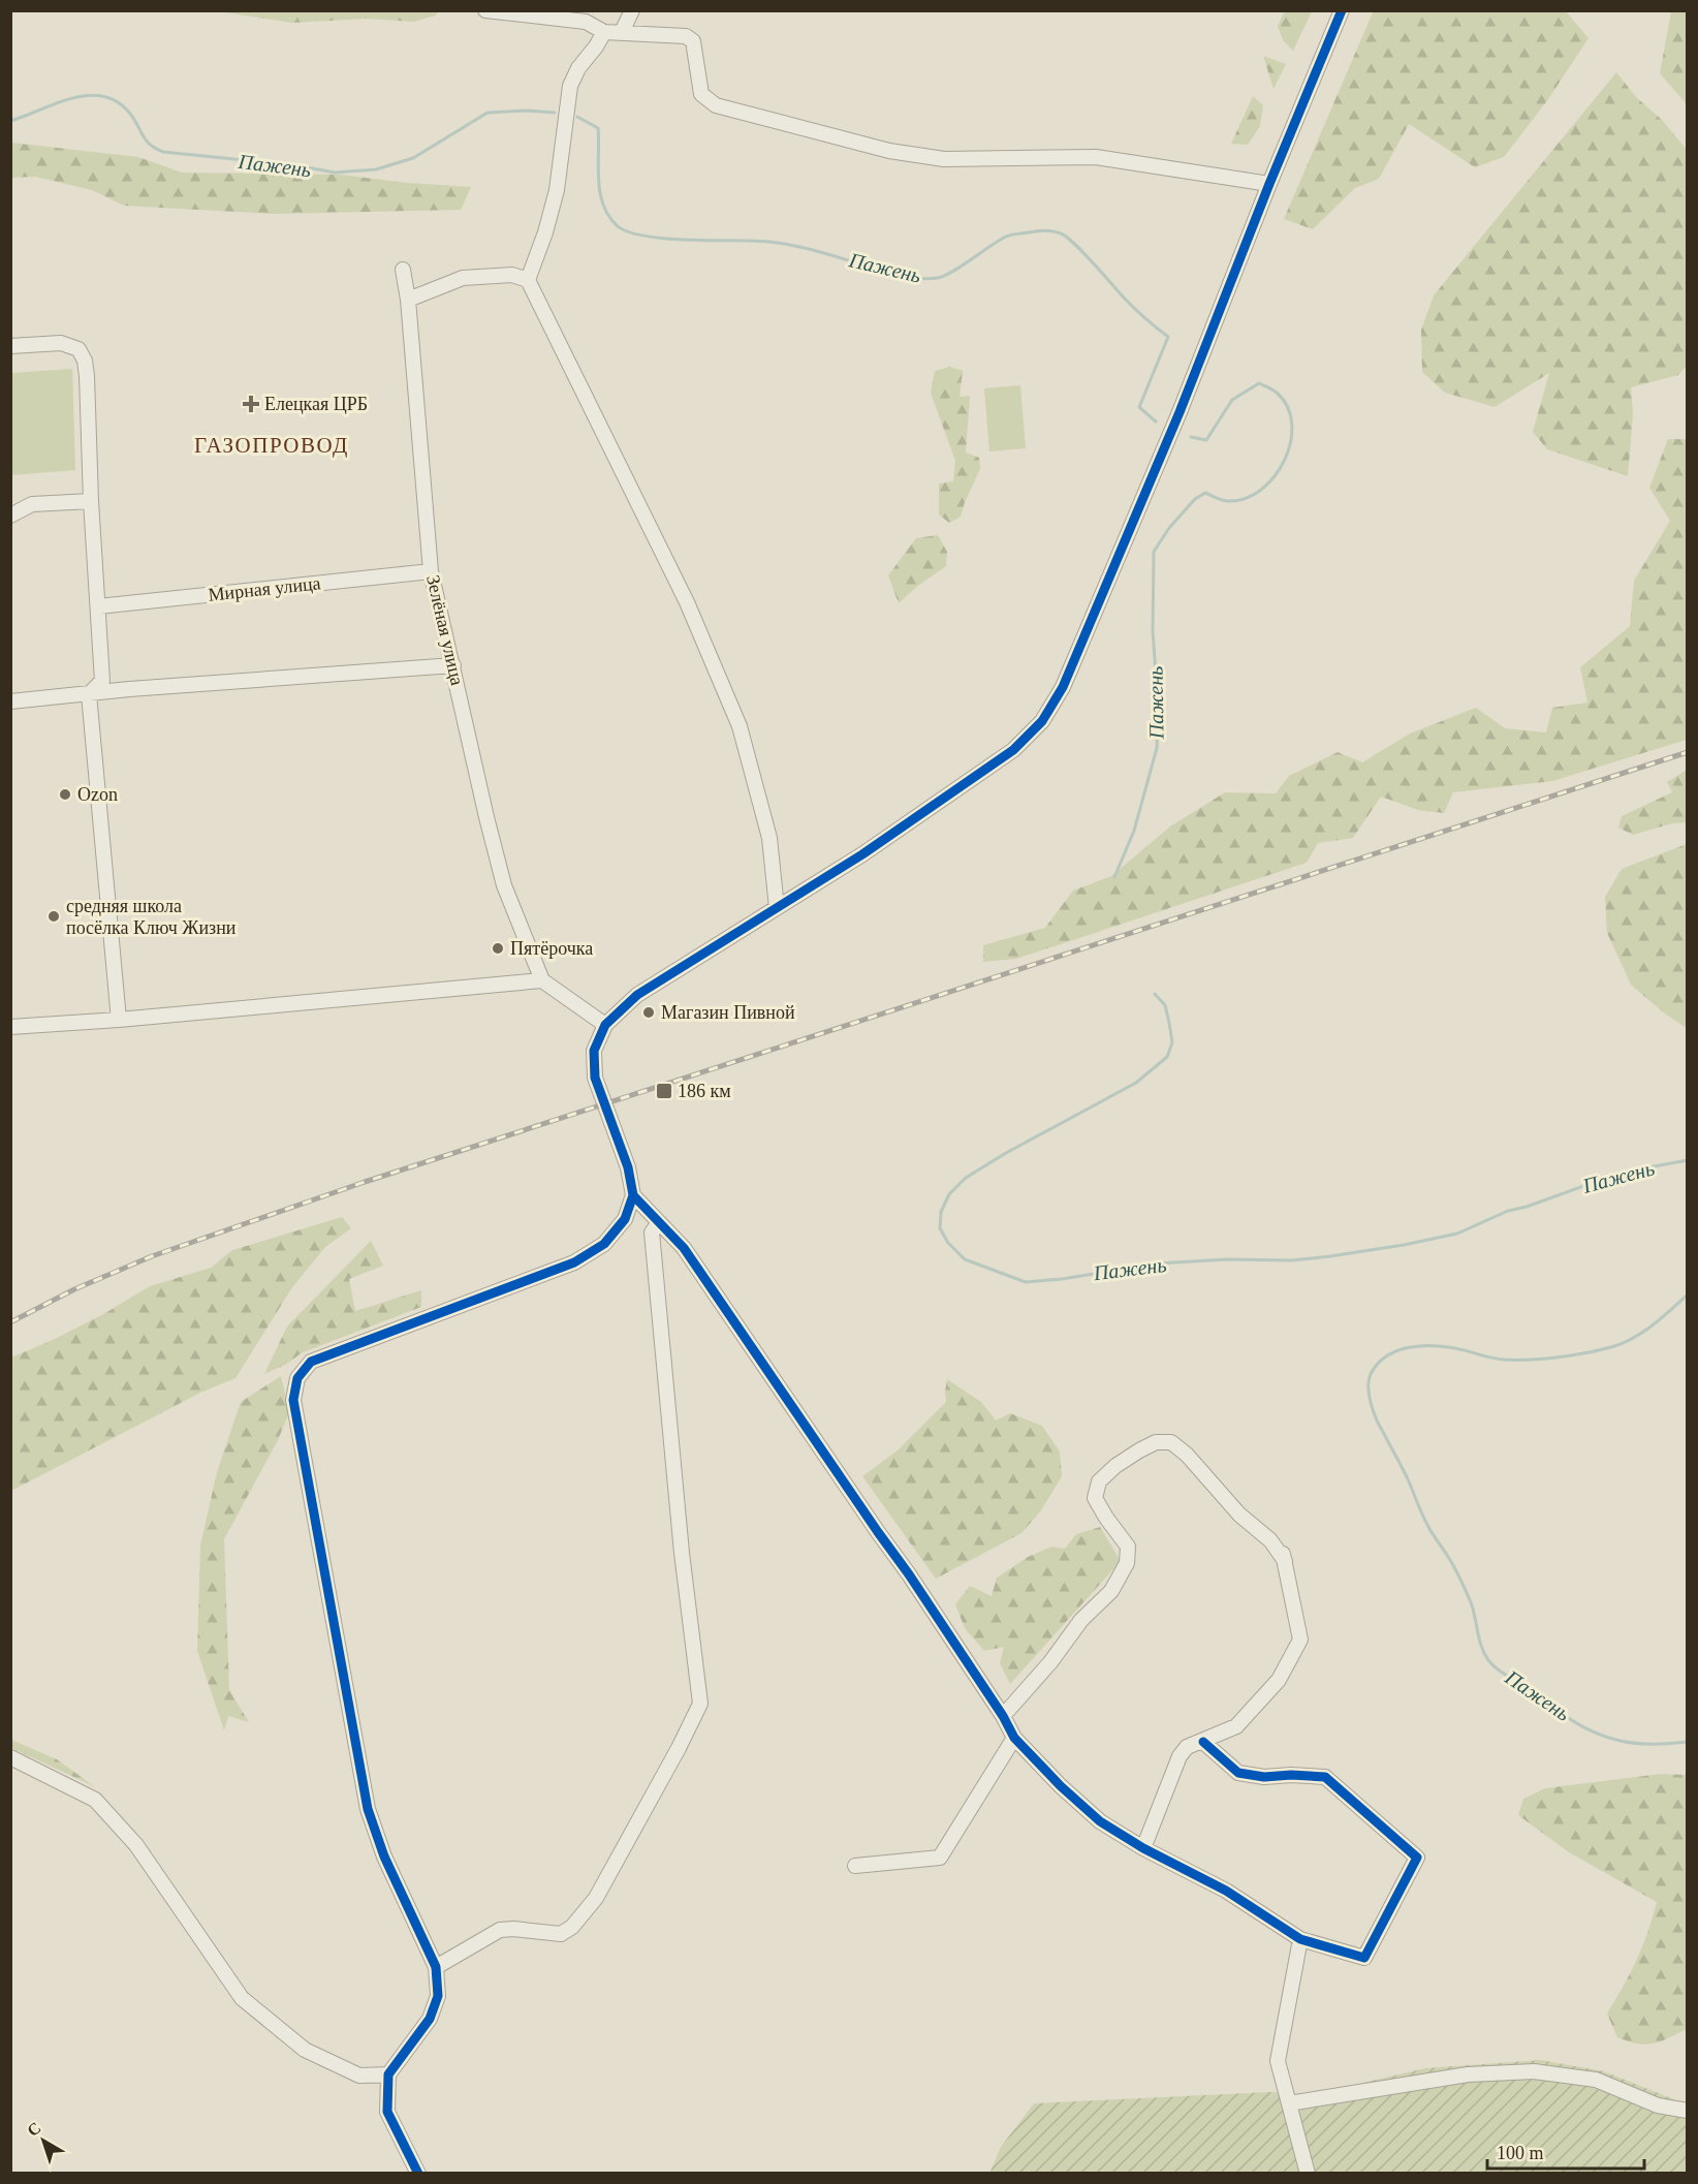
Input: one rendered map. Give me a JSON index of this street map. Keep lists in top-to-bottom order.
{
  "streets": {
    "street": ["Мирная улица", "Зелёная улица"]
  },
  "crossings": [
    ["Мирная улица", "Зелёная улица"]
  ],
  "districts": ["ГАЗОПРОВОД"],
  "water": ["Пажень"],
  "places": {
    "health": ["Елецкая ЦРБ"],
    "other": [
      "Ozon",
      "средняя школа посёлка Ключ Жизни",
      "Пятёрочка",
      "Магазин Пивной"
    ],
    "transit": ["186 км"]
  },
  "scale_bar": "100 m",
  "north": "top left"
}
